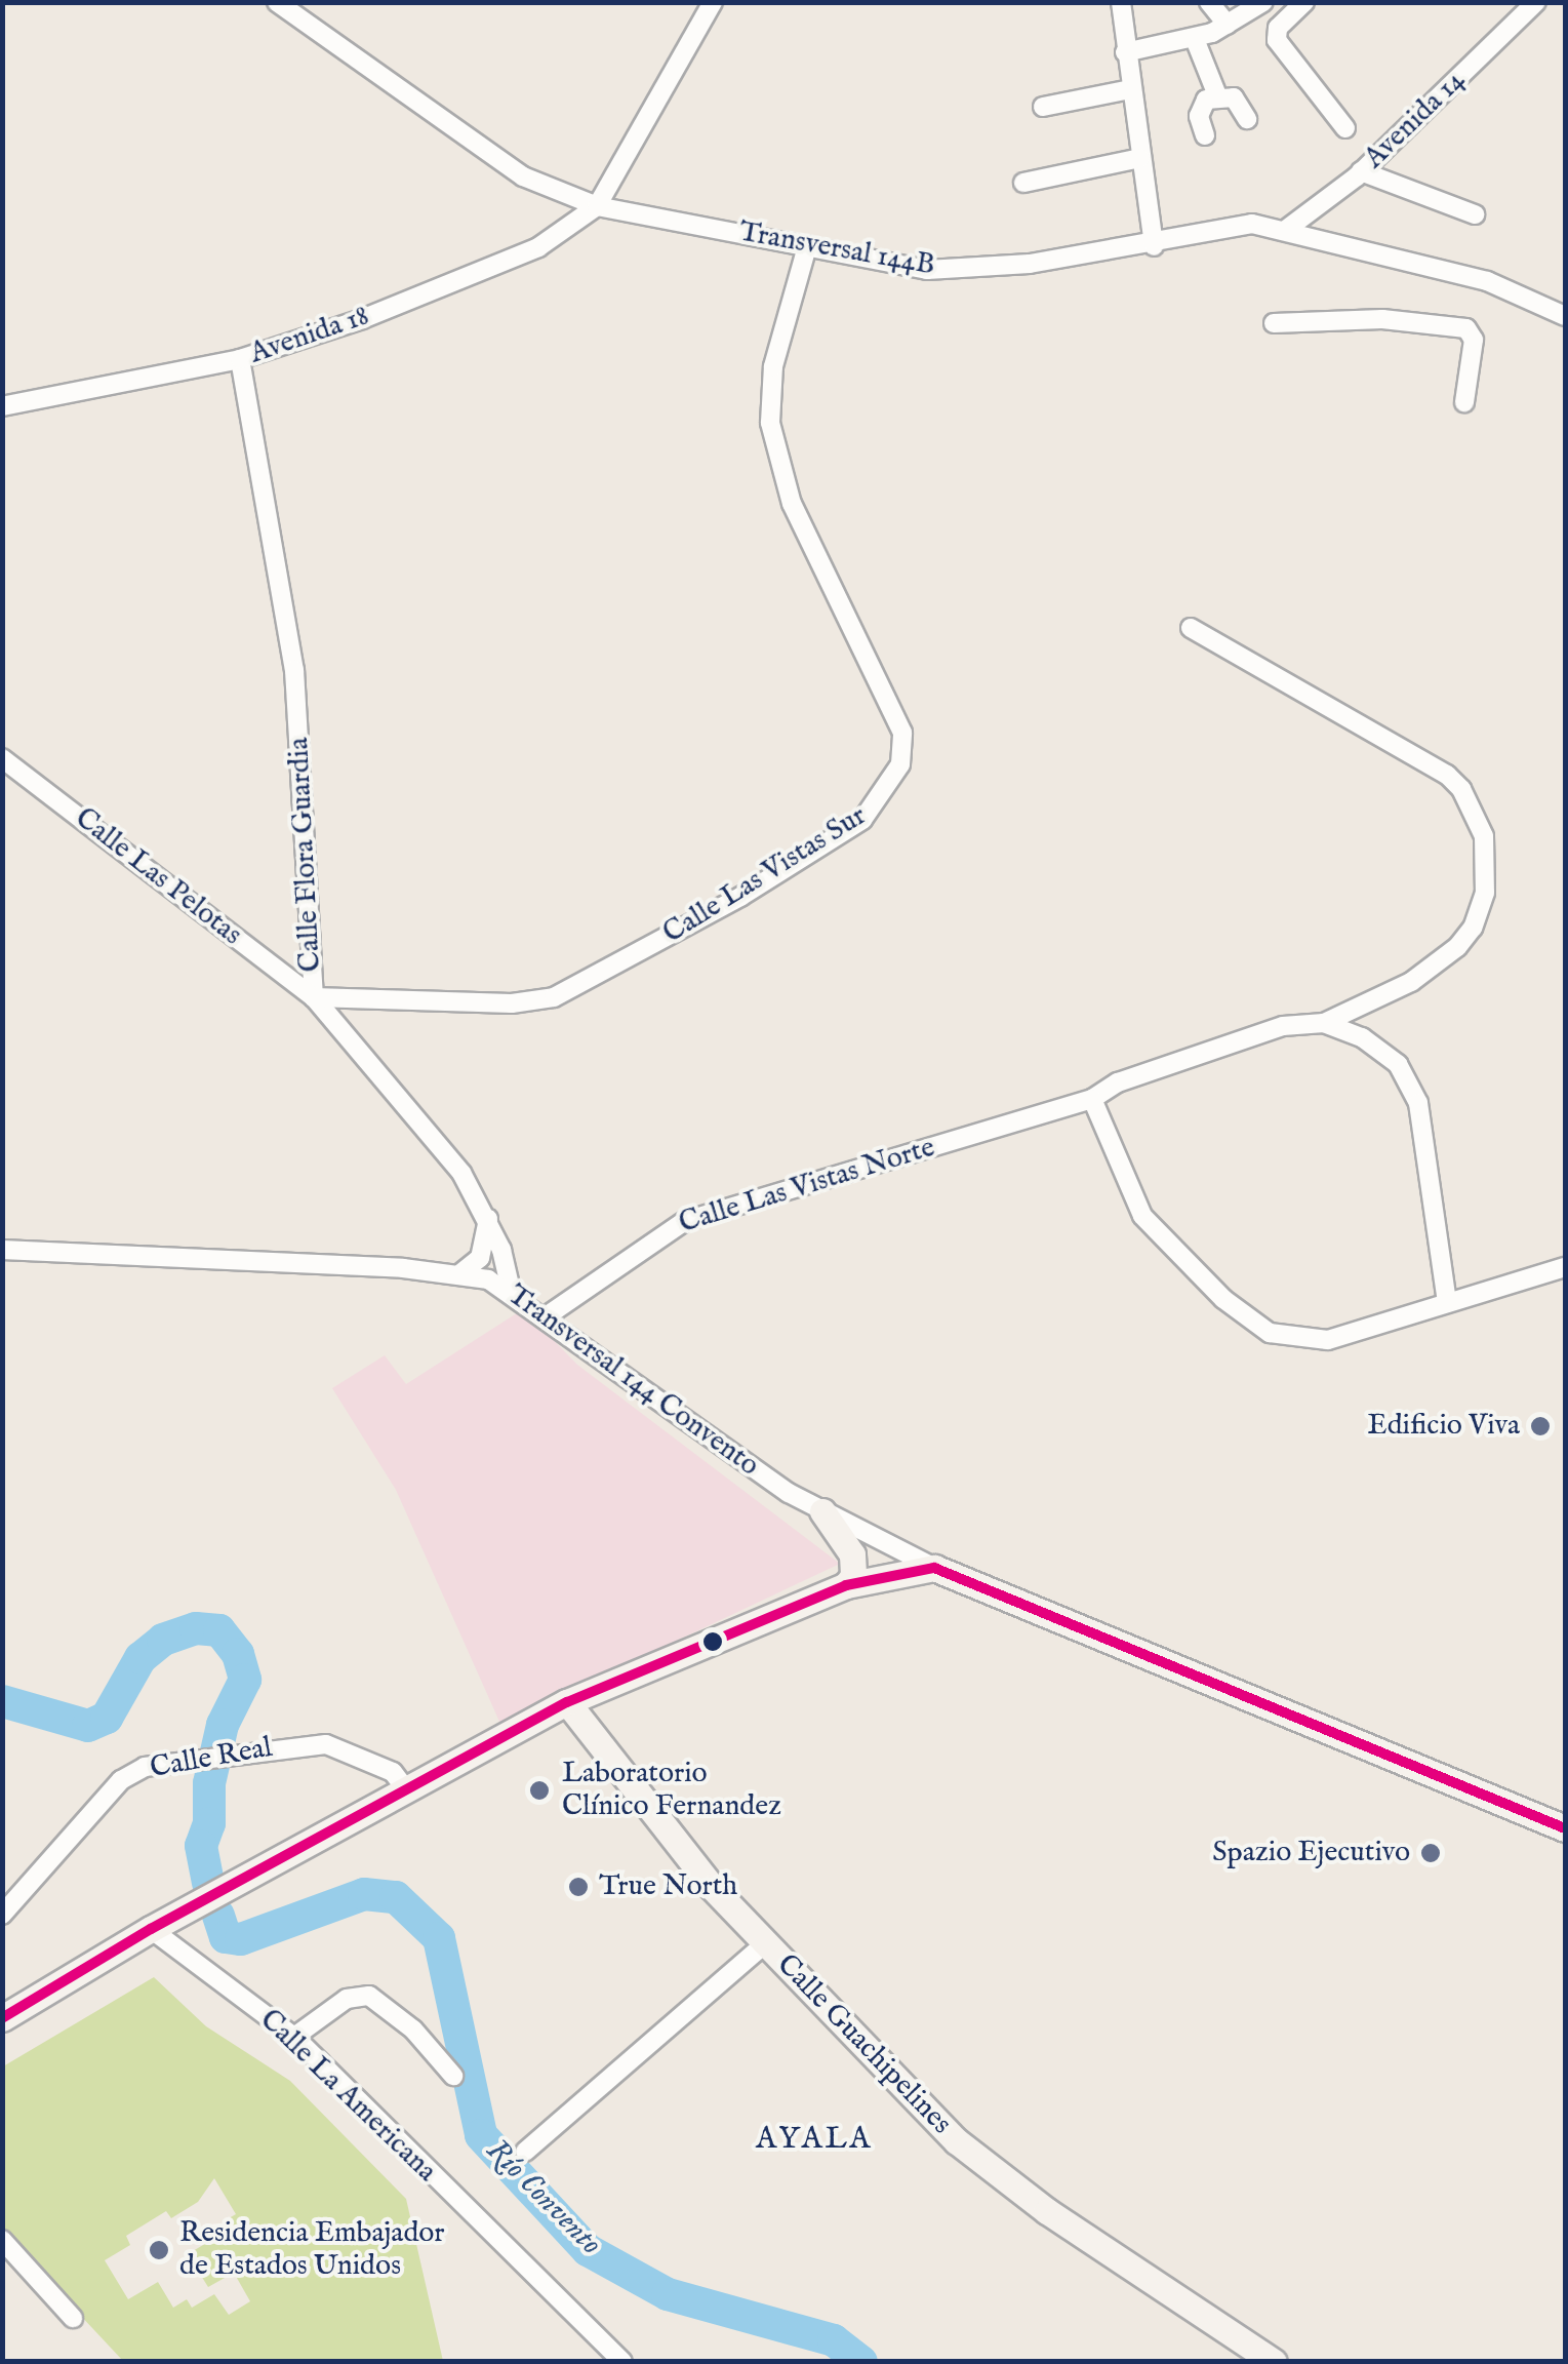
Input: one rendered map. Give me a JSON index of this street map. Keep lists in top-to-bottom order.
{
  "streets": {
    "main road": ["Calle Guachipelines"],
    "street": [
      "Avenida 14",
      "Transversal 144B",
      "Avenida 18",
      "Calle Flora Guardia",
      "Calle Las Vistas Sur",
      "Calle Las Pelotas",
      "Calle Las Vistas Norte",
      "Transversal 144 Convento",
      "Calle Real",
      "Calle La Americana"
    ]
  },
  "crossings": [
    ["Avenida 14", "Transversal 144B"],
    ["Transversal 144B", "Avenida 18"],
    ["Transversal 144B", "Calle Las Vistas Sur"],
    ["Avenida 18", "Calle Flora Guardia"],
    ["Calle Flora Guardia", "Calle Las Vistas Sur"],
    ["Calle Flora Guardia", "Calle Las Pelotas"],
    ["Calle Flora Guardia", "Transversal 144 Convento"],
    ["Calle Las Vistas Sur", "Calle Las Pelotas"],
    ["Calle Las Vistas Norte", "Transversal 144 Convento"]
  ],
  "districts": ["AYALA"],
  "water": ["Río Convento"],
  "places": [
    "Edificio Viva",
    "Laboratorio Clínico Fernandez",
    "Spazio Ejecutivo",
    "True North",
    "Residencia Embajador de Estados Unidos"
  ]
}
